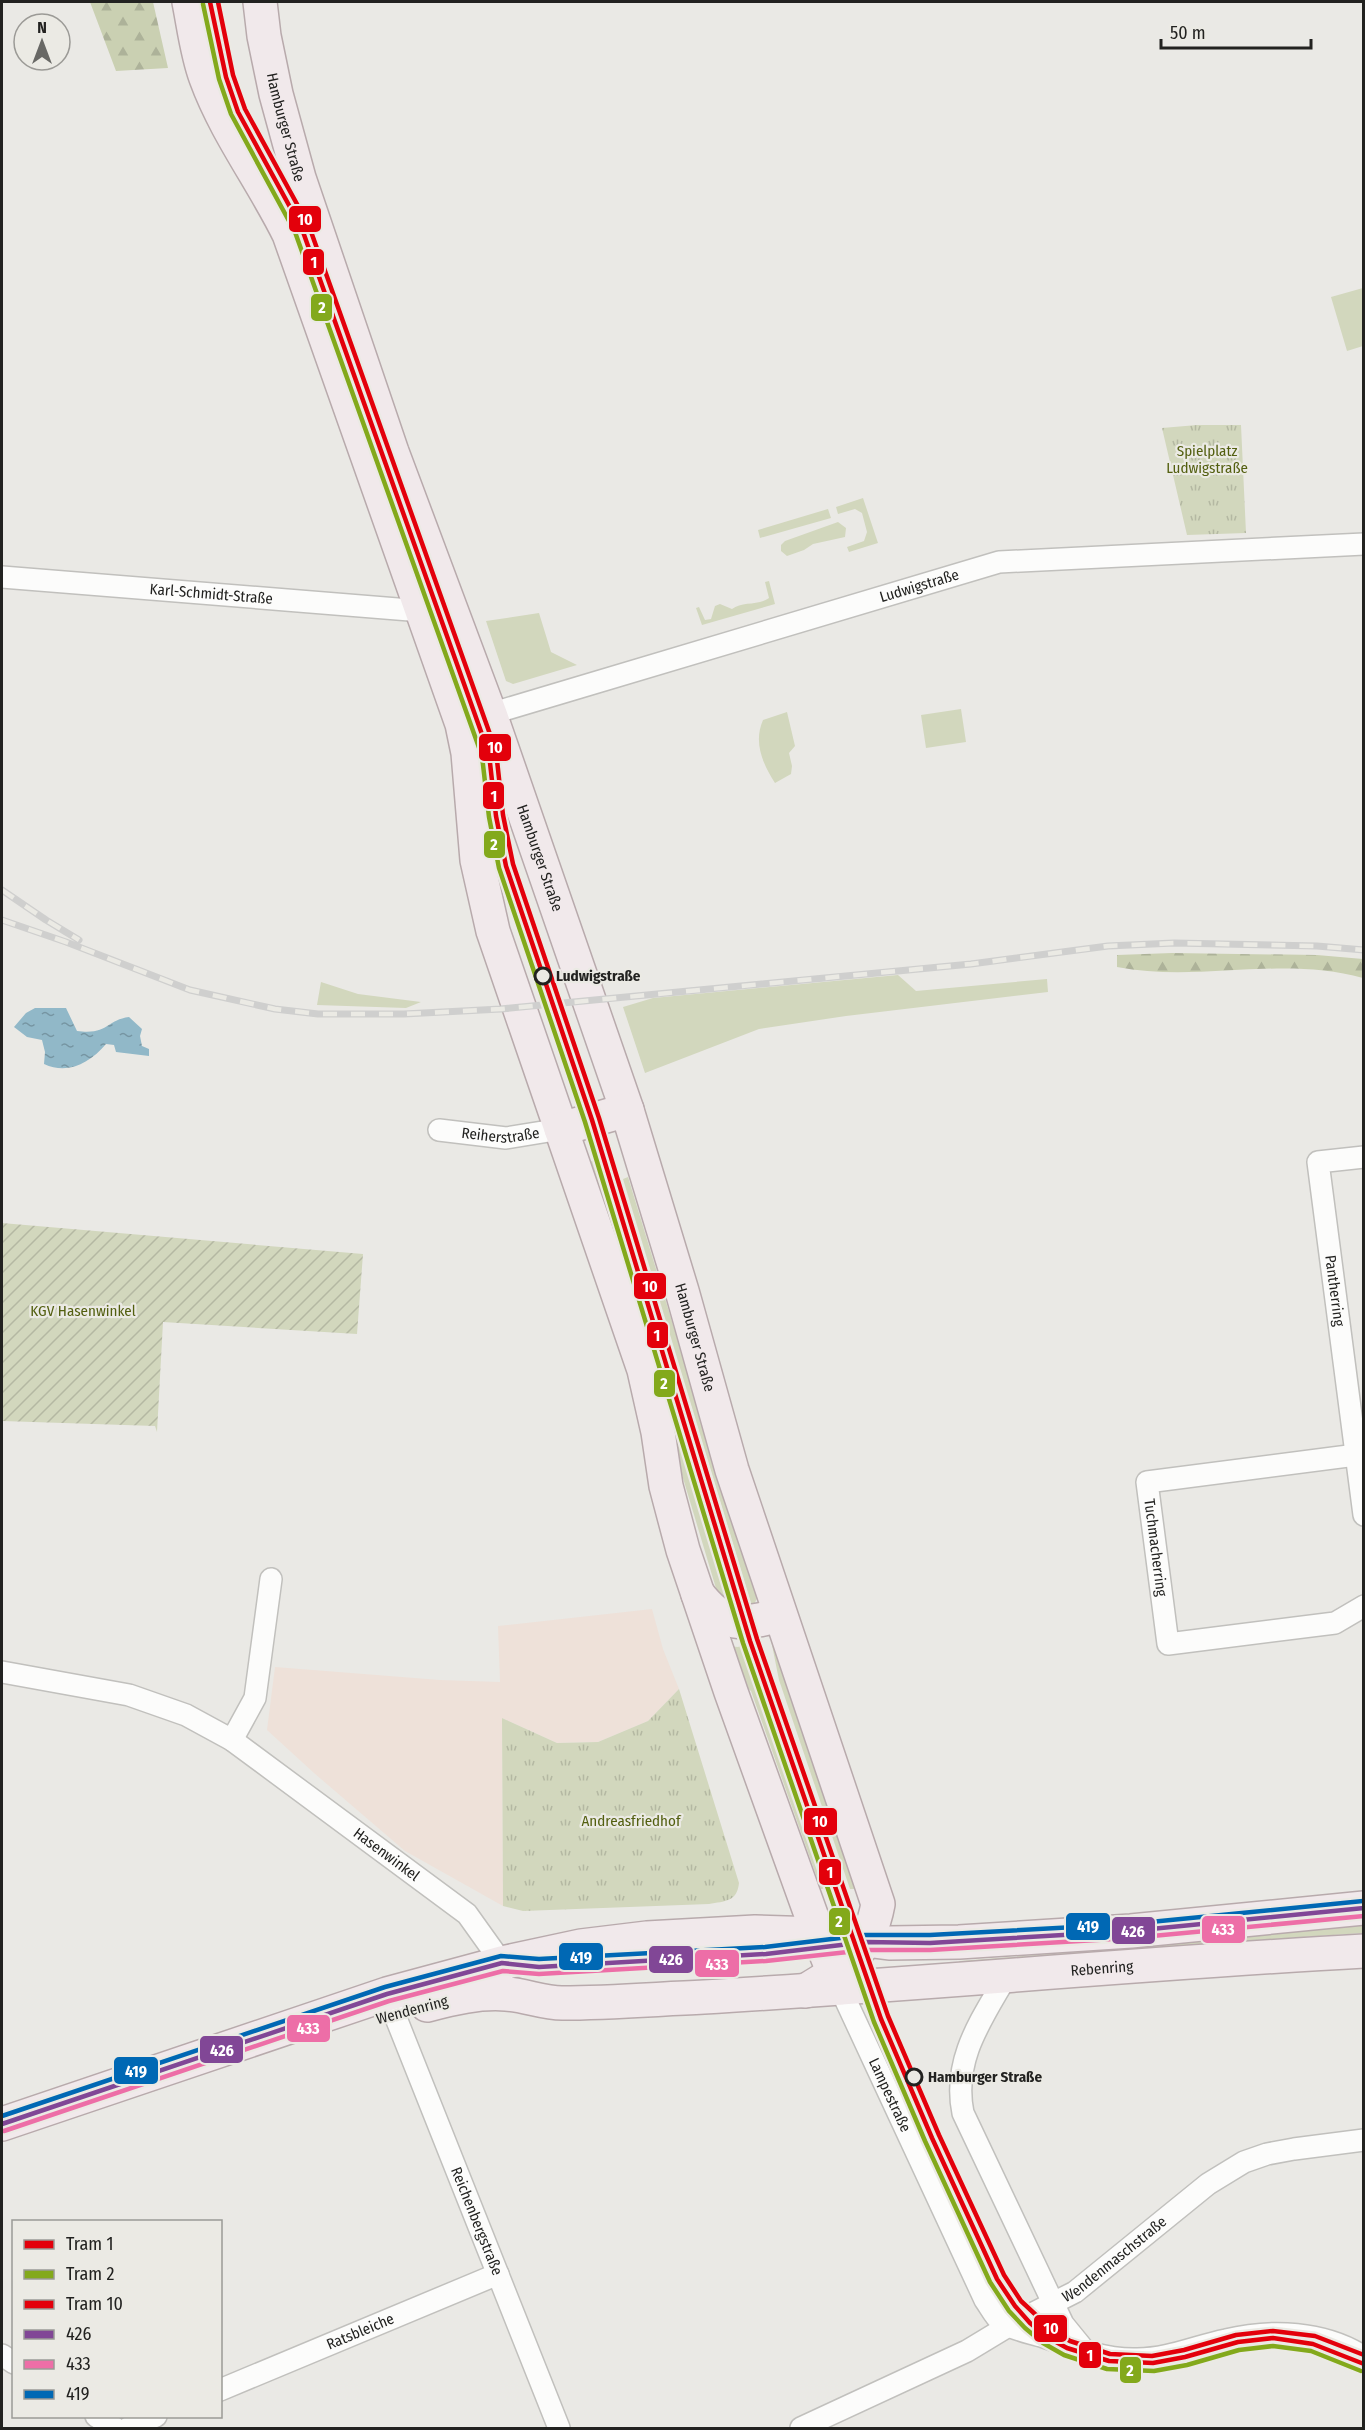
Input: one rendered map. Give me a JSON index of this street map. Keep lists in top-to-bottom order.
{
  "streets": {
    "main road": ["Hamburger Straße", "Rebenring", "Wendenring"],
    "street": [
      "Ludwigstraße",
      "Karl-Schmidt-Straße",
      "Reiherstraße",
      "Pantherring",
      "Tuchmacherring",
      "Hasenwinkel",
      "Lampestraße",
      "Reichenbergstraße",
      "Wendenmaschstraße",
      "Ratsbleiche"
    ]
  },
  "crossings": [
    ["Hamburger Straße", "Ludwigstraße"],
    ["Pantherring", "Tuchmacherring"],
    ["Hasenwinkel", "Wendenring"],
    ["Rebenring", "Wendenring"],
    ["Rebenring", "Lampestraße"],
    ["Wendenring", "Lampestraße"],
    ["Wendenring", "Reichenbergstraße"],
    ["Lampestraße", "Wendenmaschstraße"],
    ["Reichenbergstraße", "Ratsbleiche"]
  ],
  "parks": ["Spielplatz Ludwigstraße", "KGV Hasenwinkel", "Andreasfriedhof"],
  "places": ["Ludwigstraße", "Hamburger Straße"],
  "lines": [
    "tram line 1",
    "tram line 10",
    "tram line 2",
    "transit line 419",
    "transit line 426",
    "transit line 433"
  ],
  "legend": [
    "Tram 1",
    "Tram 2",
    "Tram 10",
    "426",
    "433",
    "419"
  ],
  "scale_bar": "50 m",
  "north": "top"
}
